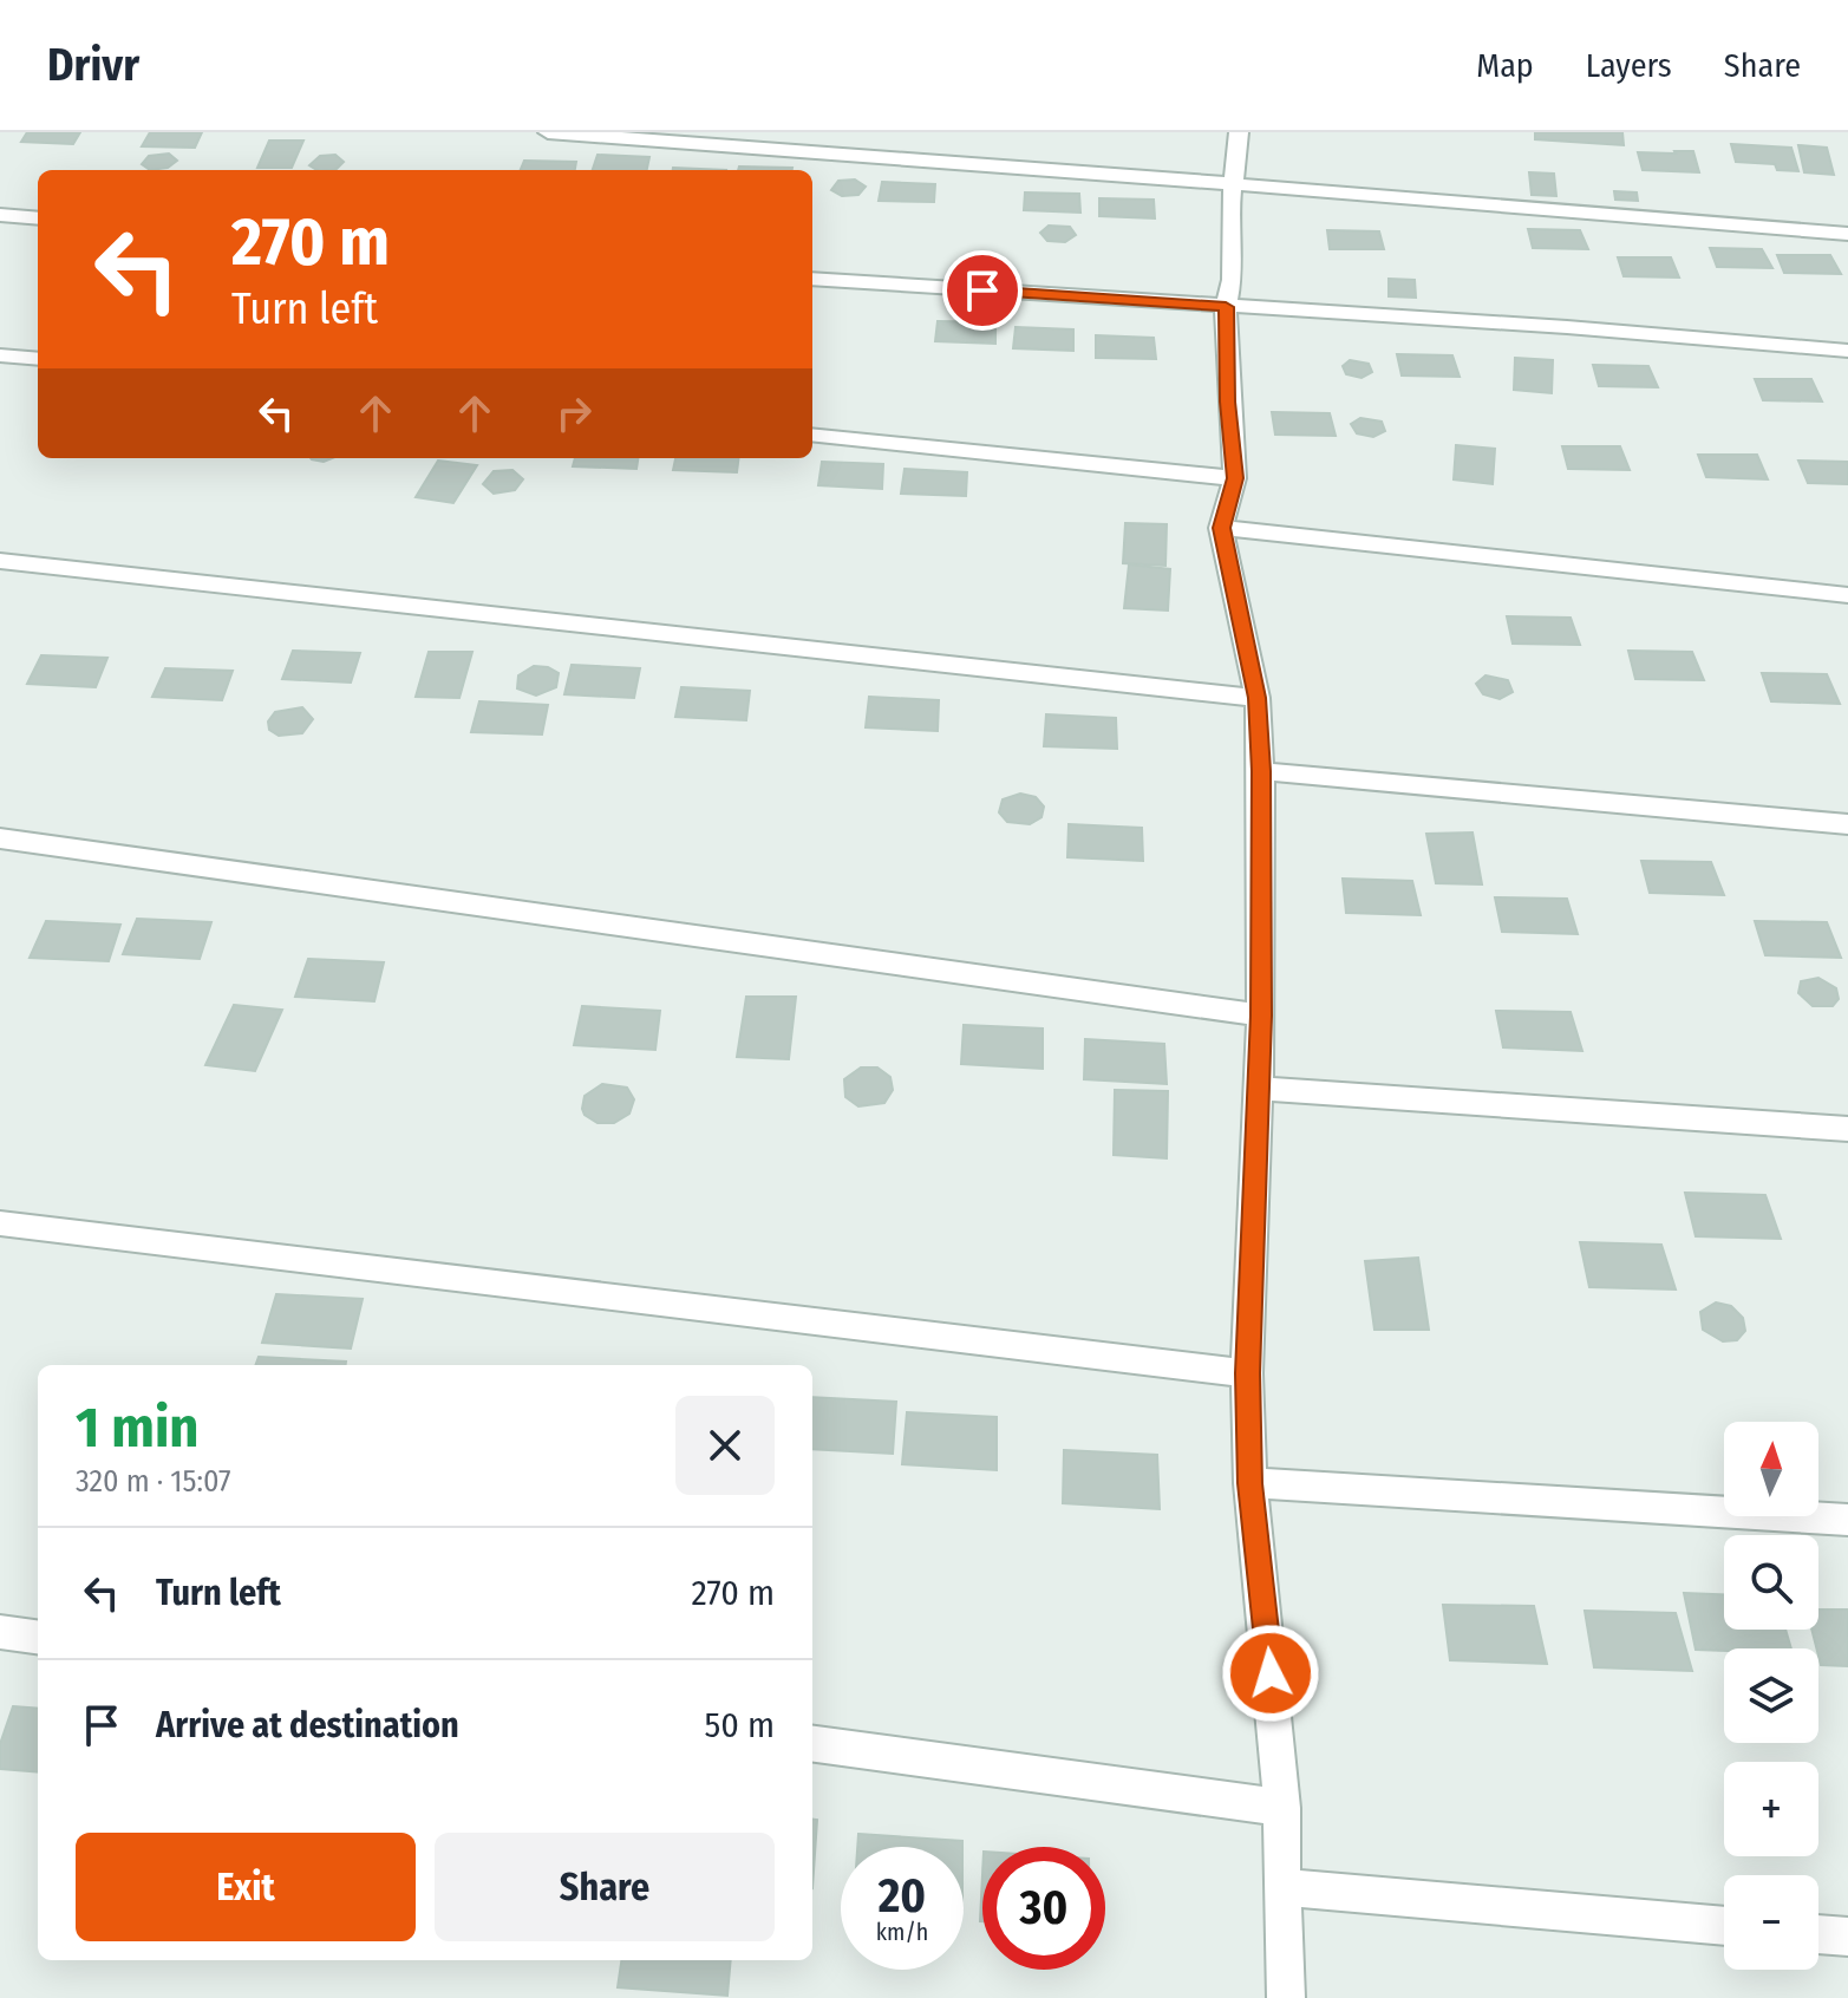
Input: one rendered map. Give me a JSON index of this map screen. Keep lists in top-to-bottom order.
{
  "north": "top",
  "page": {
    "header": "Drivr",
    "nav": ["Map", "Layers", "Share"],
    "turn": ["270 m", "Turn left"],
    "heading": ["1 min", "320 m · 15:07"],
    "map_buttons": ["+", "−"],
    "list": [
      {
        "name": "Turn left",
        "value": "270 m"
      },
      {
        "name": "Arrive at destination",
        "value": "50 m"
      }
    ],
    "buttons": ["Exit", "Share"],
    "speed": "20 km/h",
    "limit": "30"
  }
}
